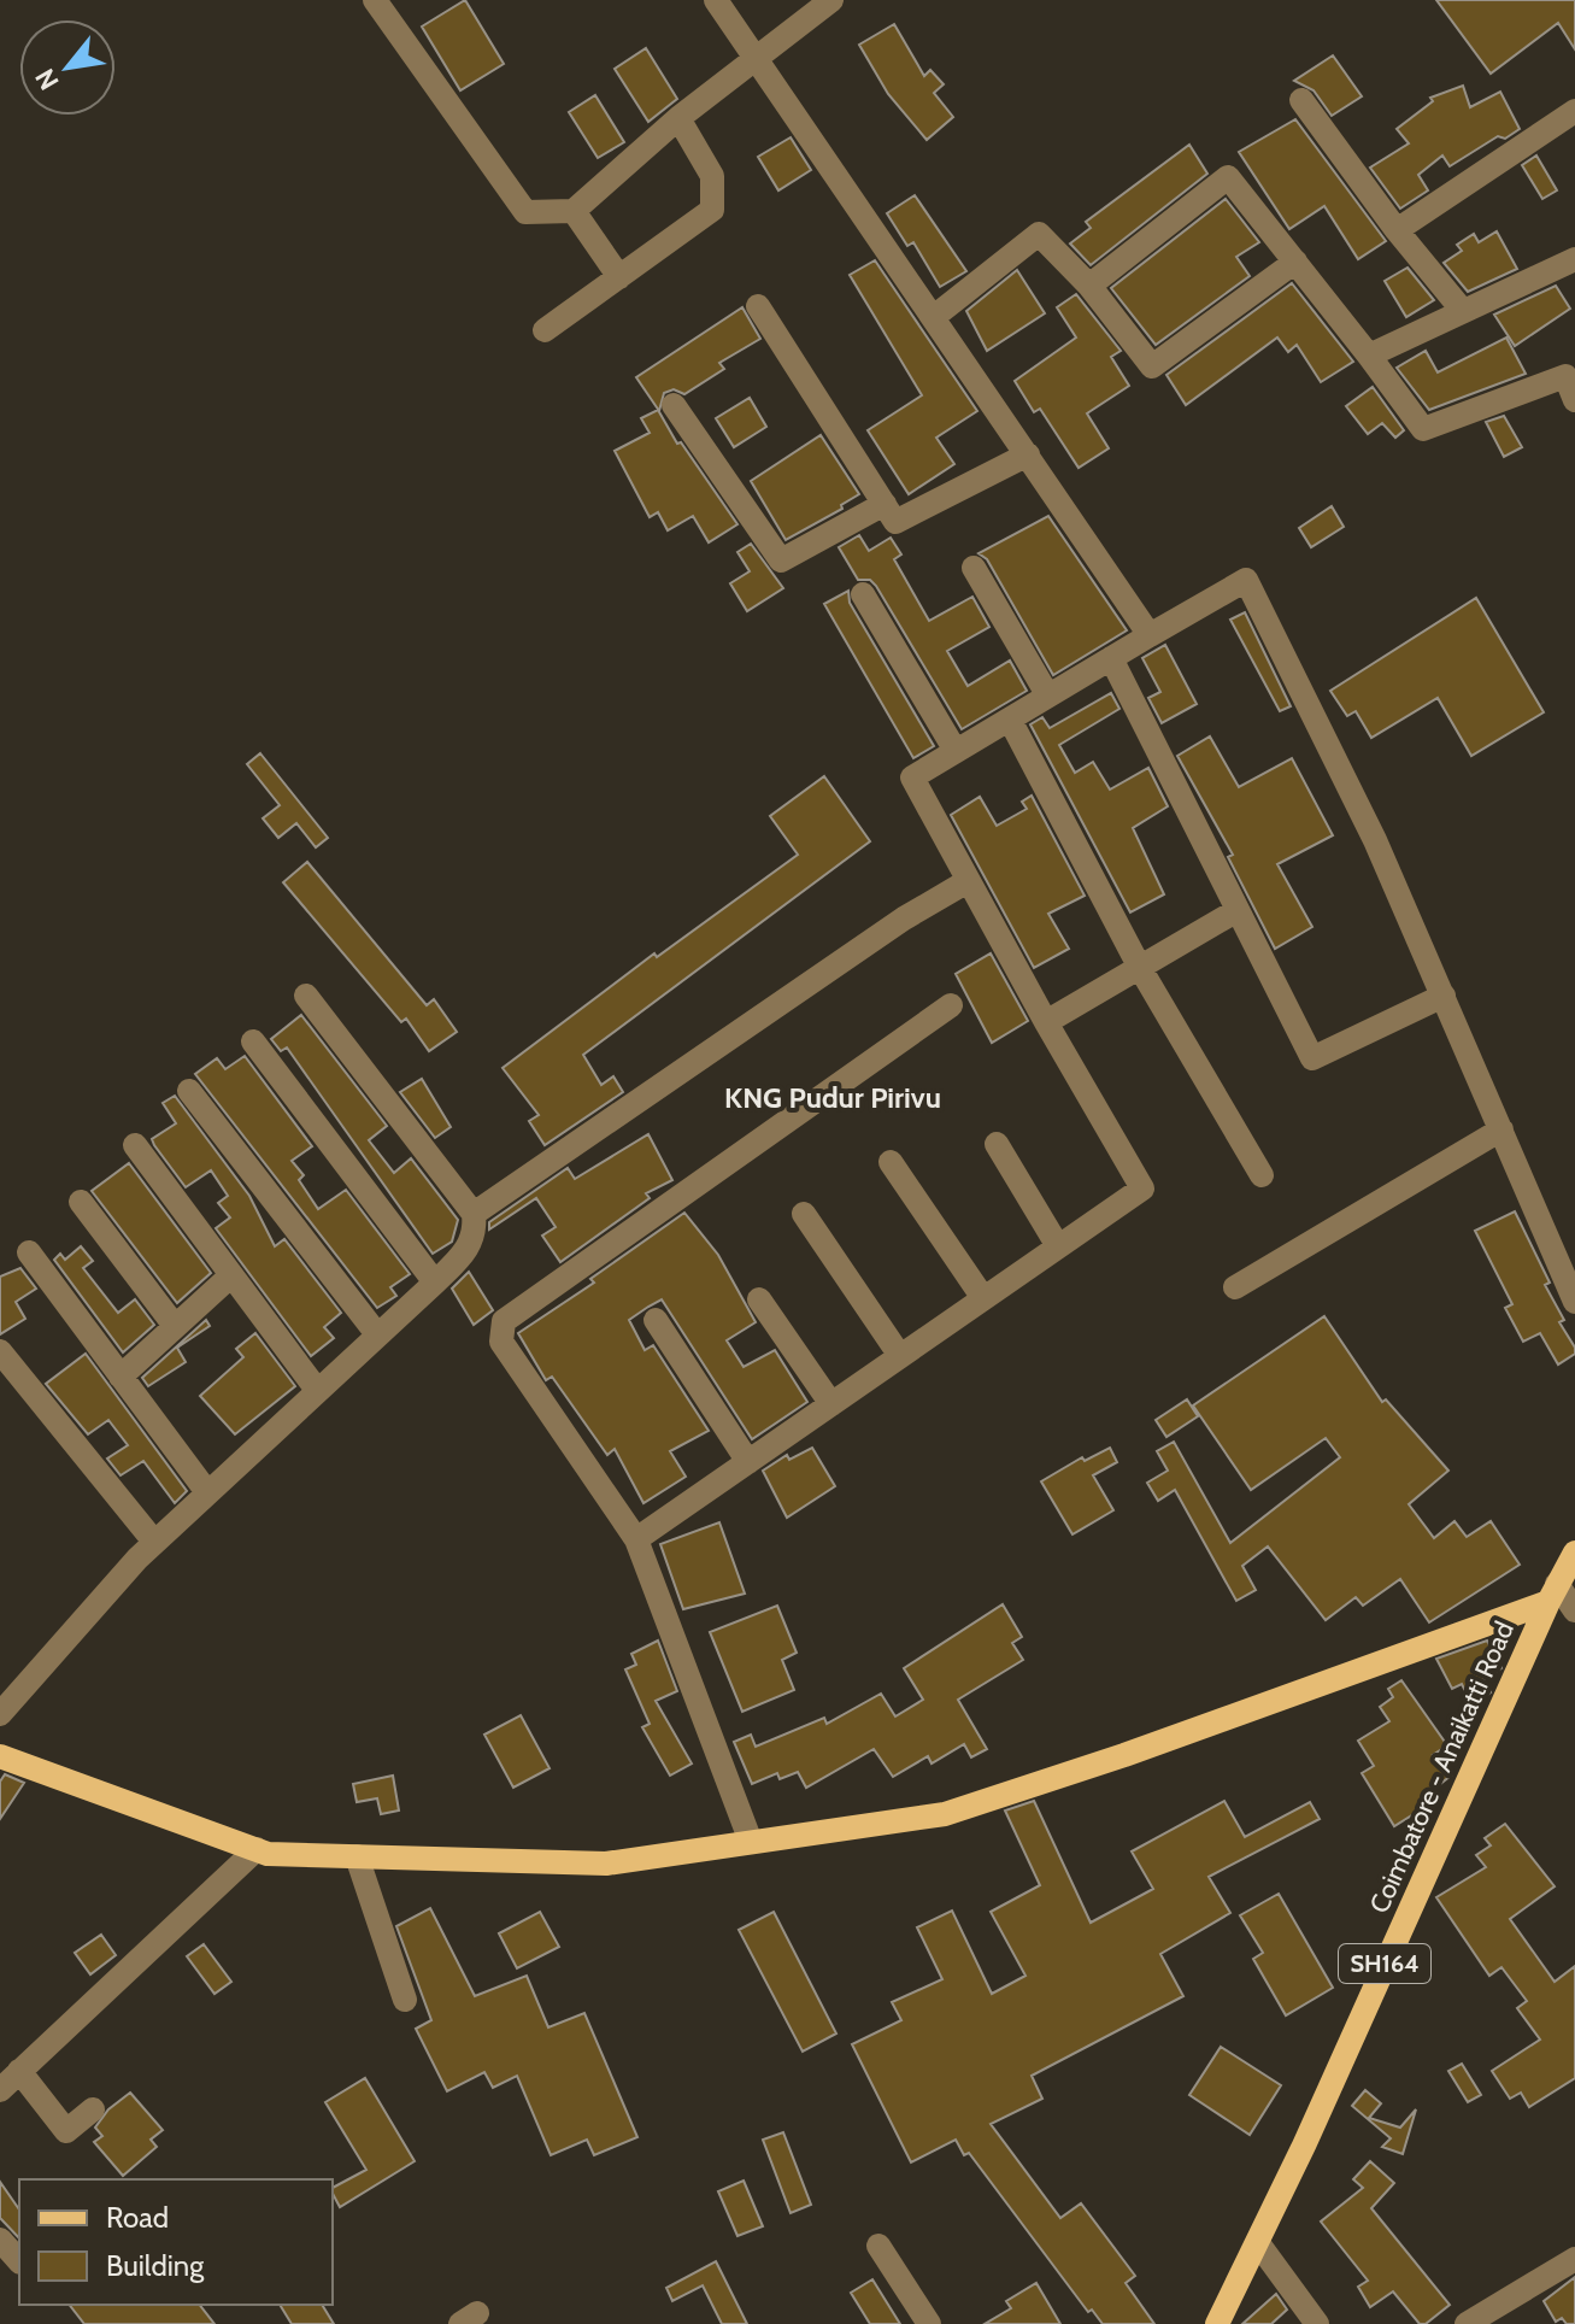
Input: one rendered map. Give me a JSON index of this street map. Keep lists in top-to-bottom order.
{
  "streets": {
    "main road": ["Coimbatore - Anaikatti Road", "SH164"]
  },
  "crossings": [
    ["Coimbatore - Anaikatti Road", "SH164"]
  ],
  "districts": ["KNG Pudur Pirivu"],
  "legend": ["Road", "Building"],
  "north": "bottom left"
}
